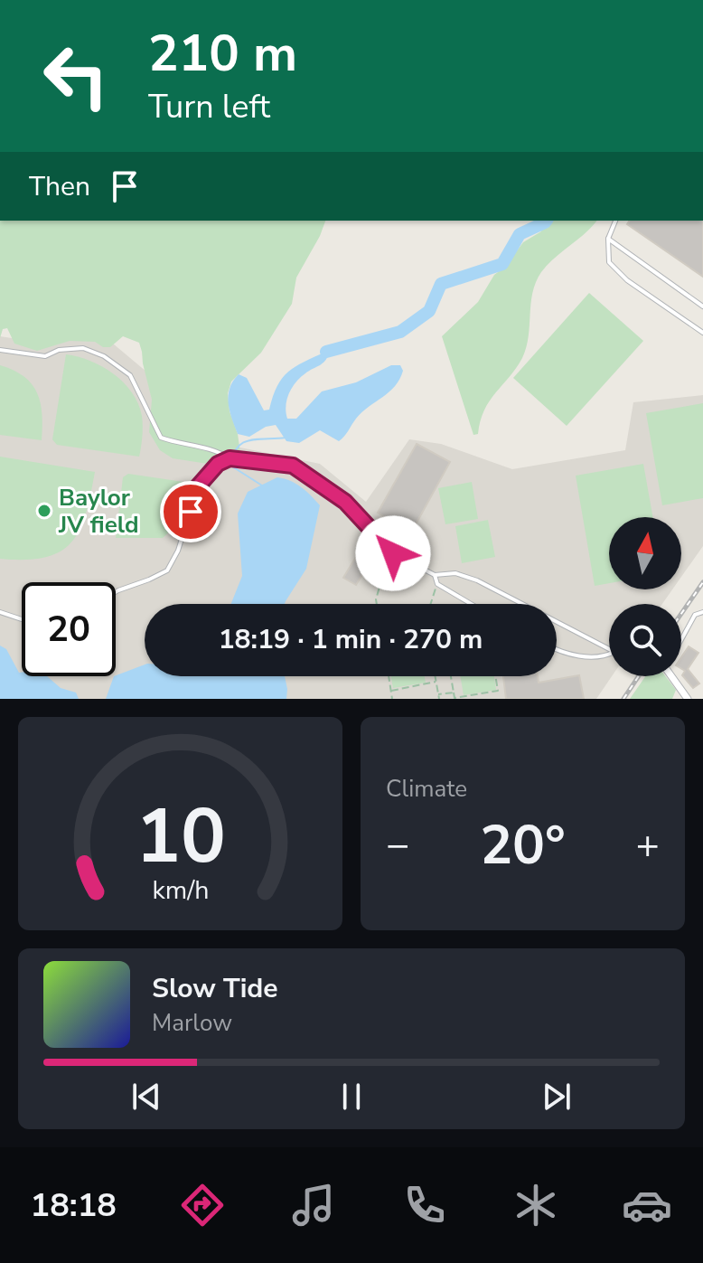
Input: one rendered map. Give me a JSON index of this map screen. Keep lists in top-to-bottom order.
{
  "places": ["Baylor JV field"],
  "north": "top",
  "page": {
    "turn": ["210 m", "Turn left"],
    "then": "Then",
    "limit": "20",
    "trip": "18:19 · 1 min · 270 m",
    "tile": "Climate",
    "heat": ["−", "20°", "+"],
    "song": ["Slow Tide", "Marlow"],
    "tabs": "18:18",
    "gauge": ["10", "km/h"]
  }
}
